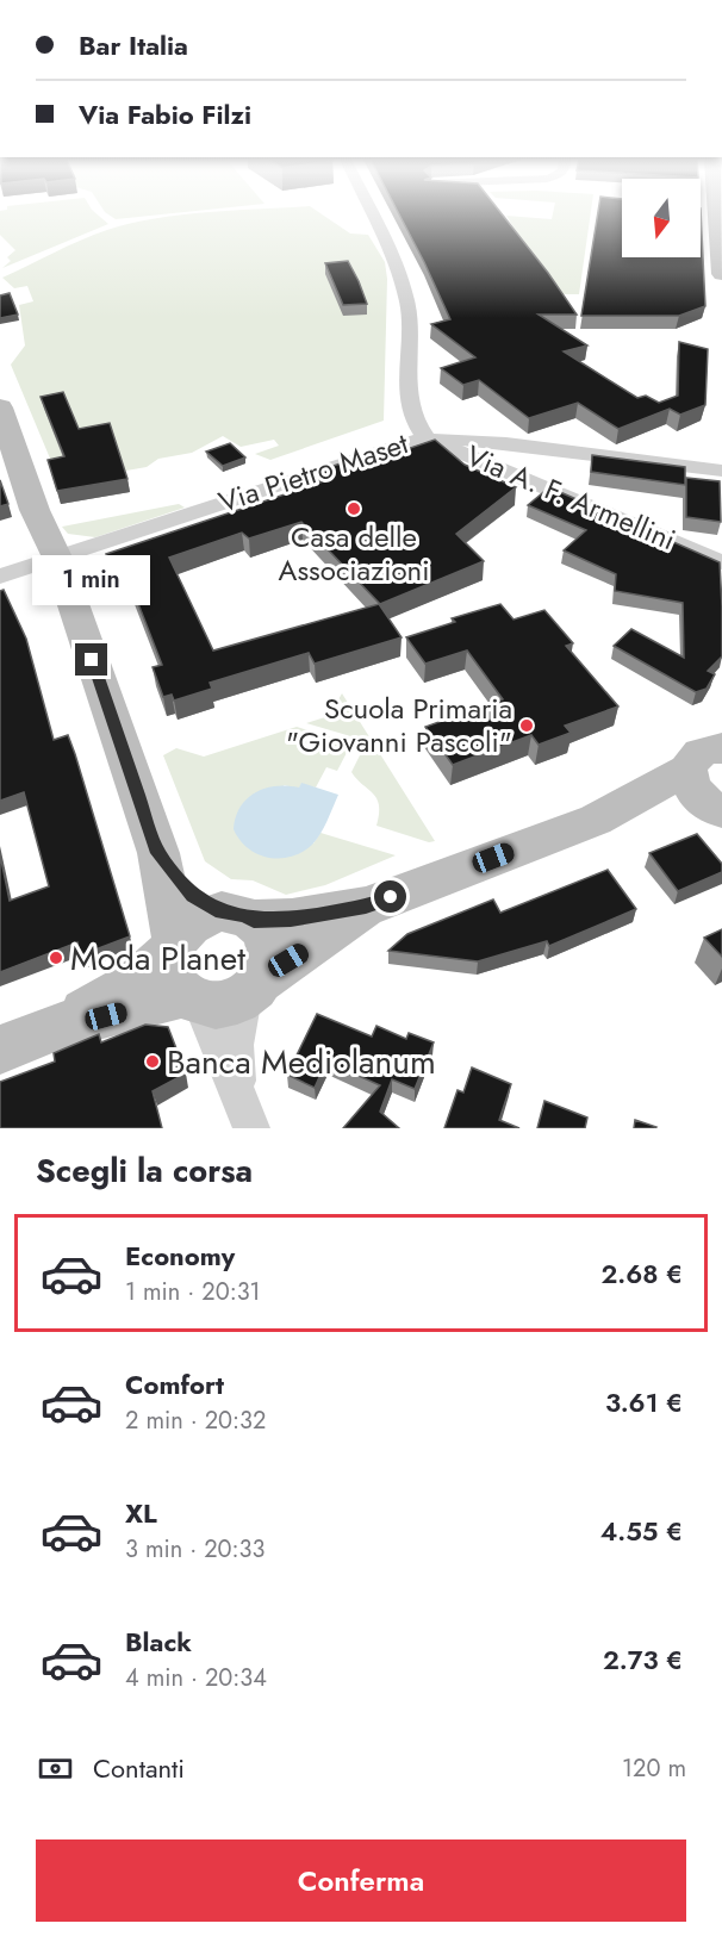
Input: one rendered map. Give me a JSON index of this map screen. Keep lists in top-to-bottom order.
{
  "streets": {
    "street": ["Via Pietro Maset", "Via A. F. Armellini"]
  },
  "crossings": [
    ["Via Pietro Maset", "Via A. F. Armellini"]
  ],
  "places": [
    "Casa delle Associazioni",
    "Scuola Primaria \"Giovanni Pascoli\"",
    "Moda Planet",
    "Banca Mediolanum"
  ],
  "north": "bottom",
  "page": {
    "banner": ["Bar Italia", "Via Fabio Filzi"],
    "bubble": "1 min",
    "heading": "Scegli la corsa",
    "list": [
      {
        "name": "Economy",
        "note": "1 min · 20:31",
        "value": "2.68 €"
      },
      {
        "name": "Comfort",
        "note": "2 min · 20:32",
        "value": "3.61 €"
      },
      {
        "name": "XL",
        "note": "3 min · 20:33",
        "value": "4.55 €"
      },
      {
        "name": "Black",
        "note": "4 min · 20:34",
        "value": "2.73 €"
      }
    ],
    "pay": ["Contanti", "120 m"],
    "buttons": "Conferma"
  }
}
